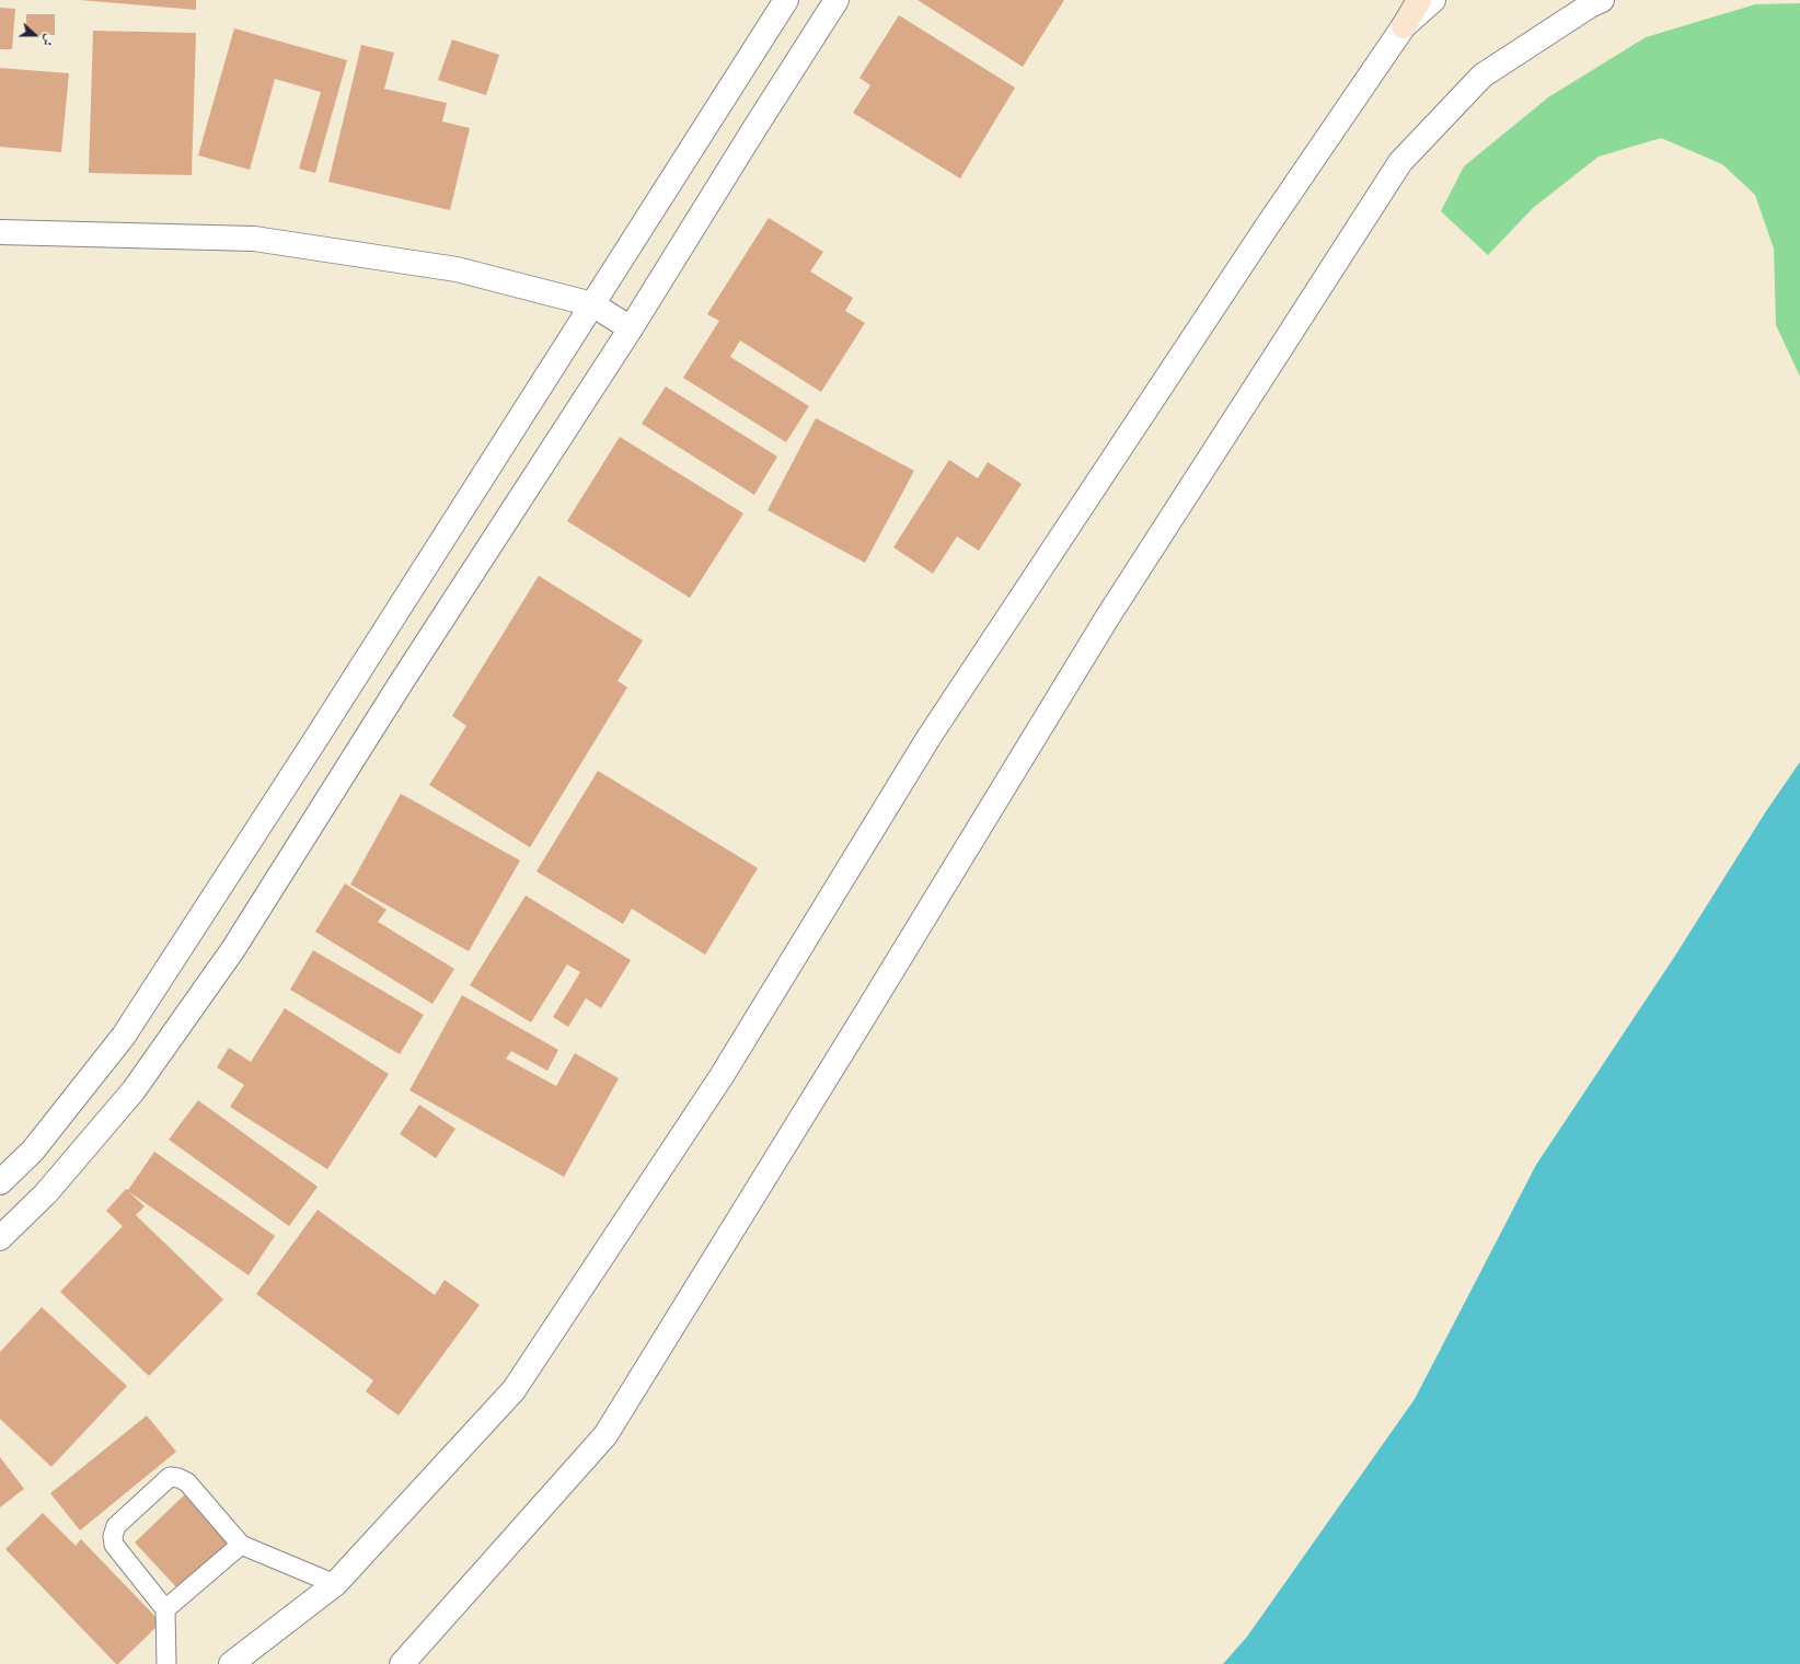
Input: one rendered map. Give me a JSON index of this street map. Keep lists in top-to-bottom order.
{
  "north": "right"
}
